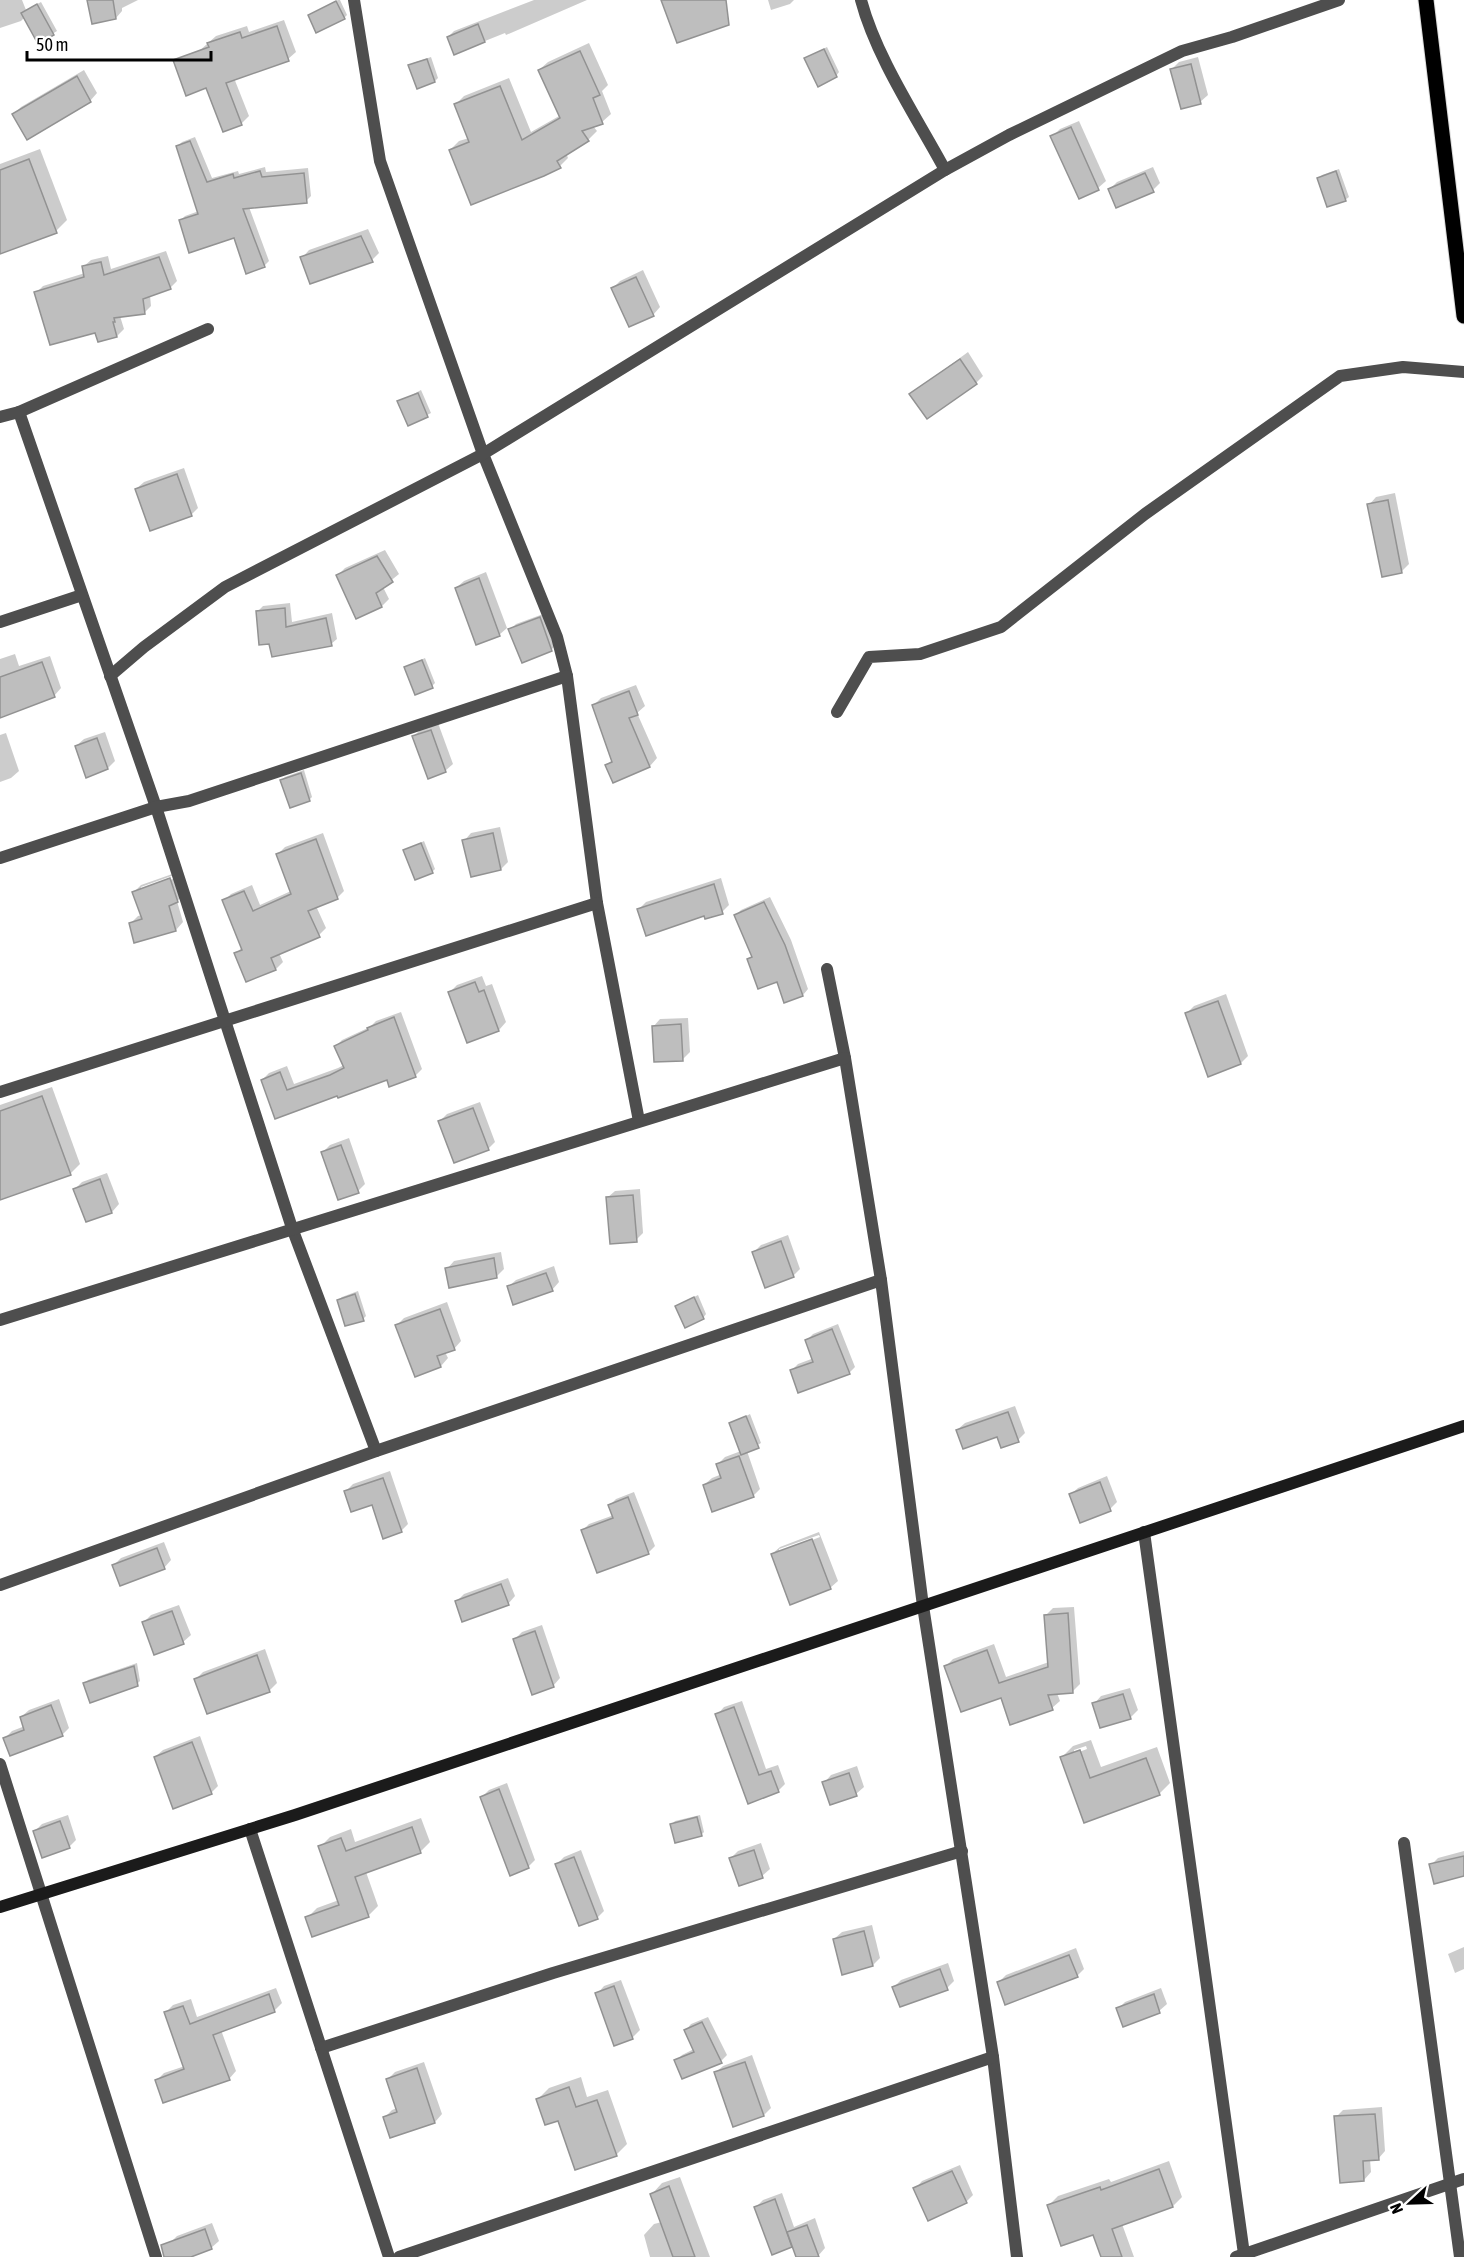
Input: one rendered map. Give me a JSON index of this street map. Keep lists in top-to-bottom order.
{
  "scale_bar": "50 m",
  "north": "left"
}
